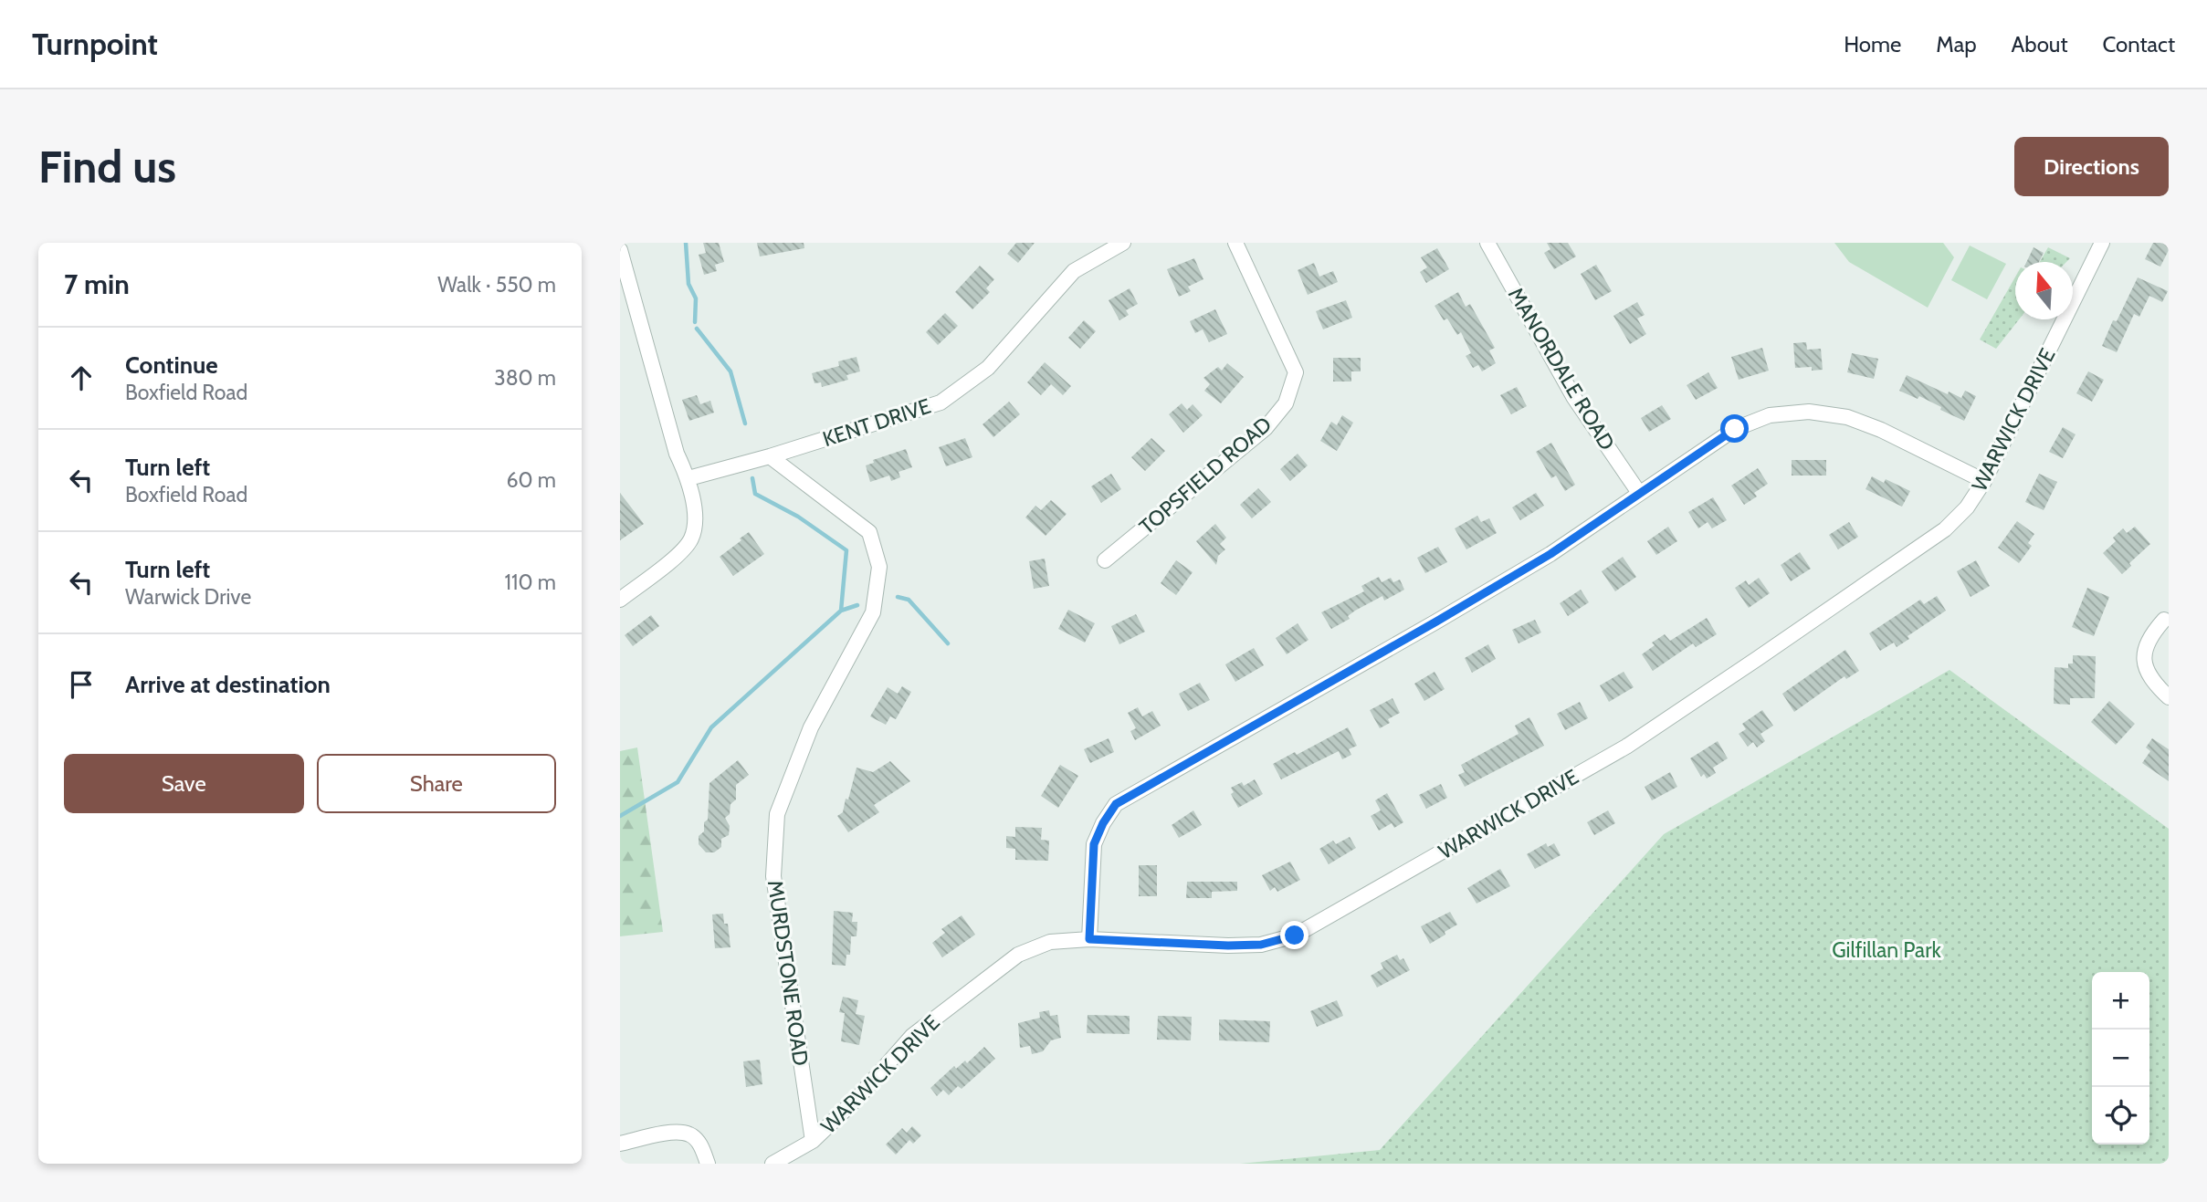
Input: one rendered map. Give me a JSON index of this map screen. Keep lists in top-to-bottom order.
{
  "streets": {
    "street": [
      "MANORDALE ROAD",
      "WARWICK DRIVE",
      "KENT DRIVE",
      "TOPSFIELD ROAD",
      "MURDSTONE ROAD"
    ]
  },
  "crossings": [
    ["WARWICK DRIVE", "MURDSTONE ROAD"],
    ["KENT DRIVE", "MURDSTONE ROAD"]
  ],
  "parks": ["Gilfillan Park"],
  "north": "top",
  "page": {
    "header": "Turnpoint",
    "nav": [
      "Home",
      "Map",
      "About",
      "Contact"
    ],
    "buttons": [
      "Directions",
      ["Save", "Share"]
    ],
    "title": "Find us",
    "heading": ["7 min", "Walk · 550 m"],
    "list": [
      ["Continue", "Boxfield Road", "380 m"],
      ["Turn left", "Boxfield Road", "60 m"],
      ["Turn left", "Warwick Drive", "110 m"],
      "Arrive at destination"
    ],
    "map_buttons": ["+", "−"]
  }
}
